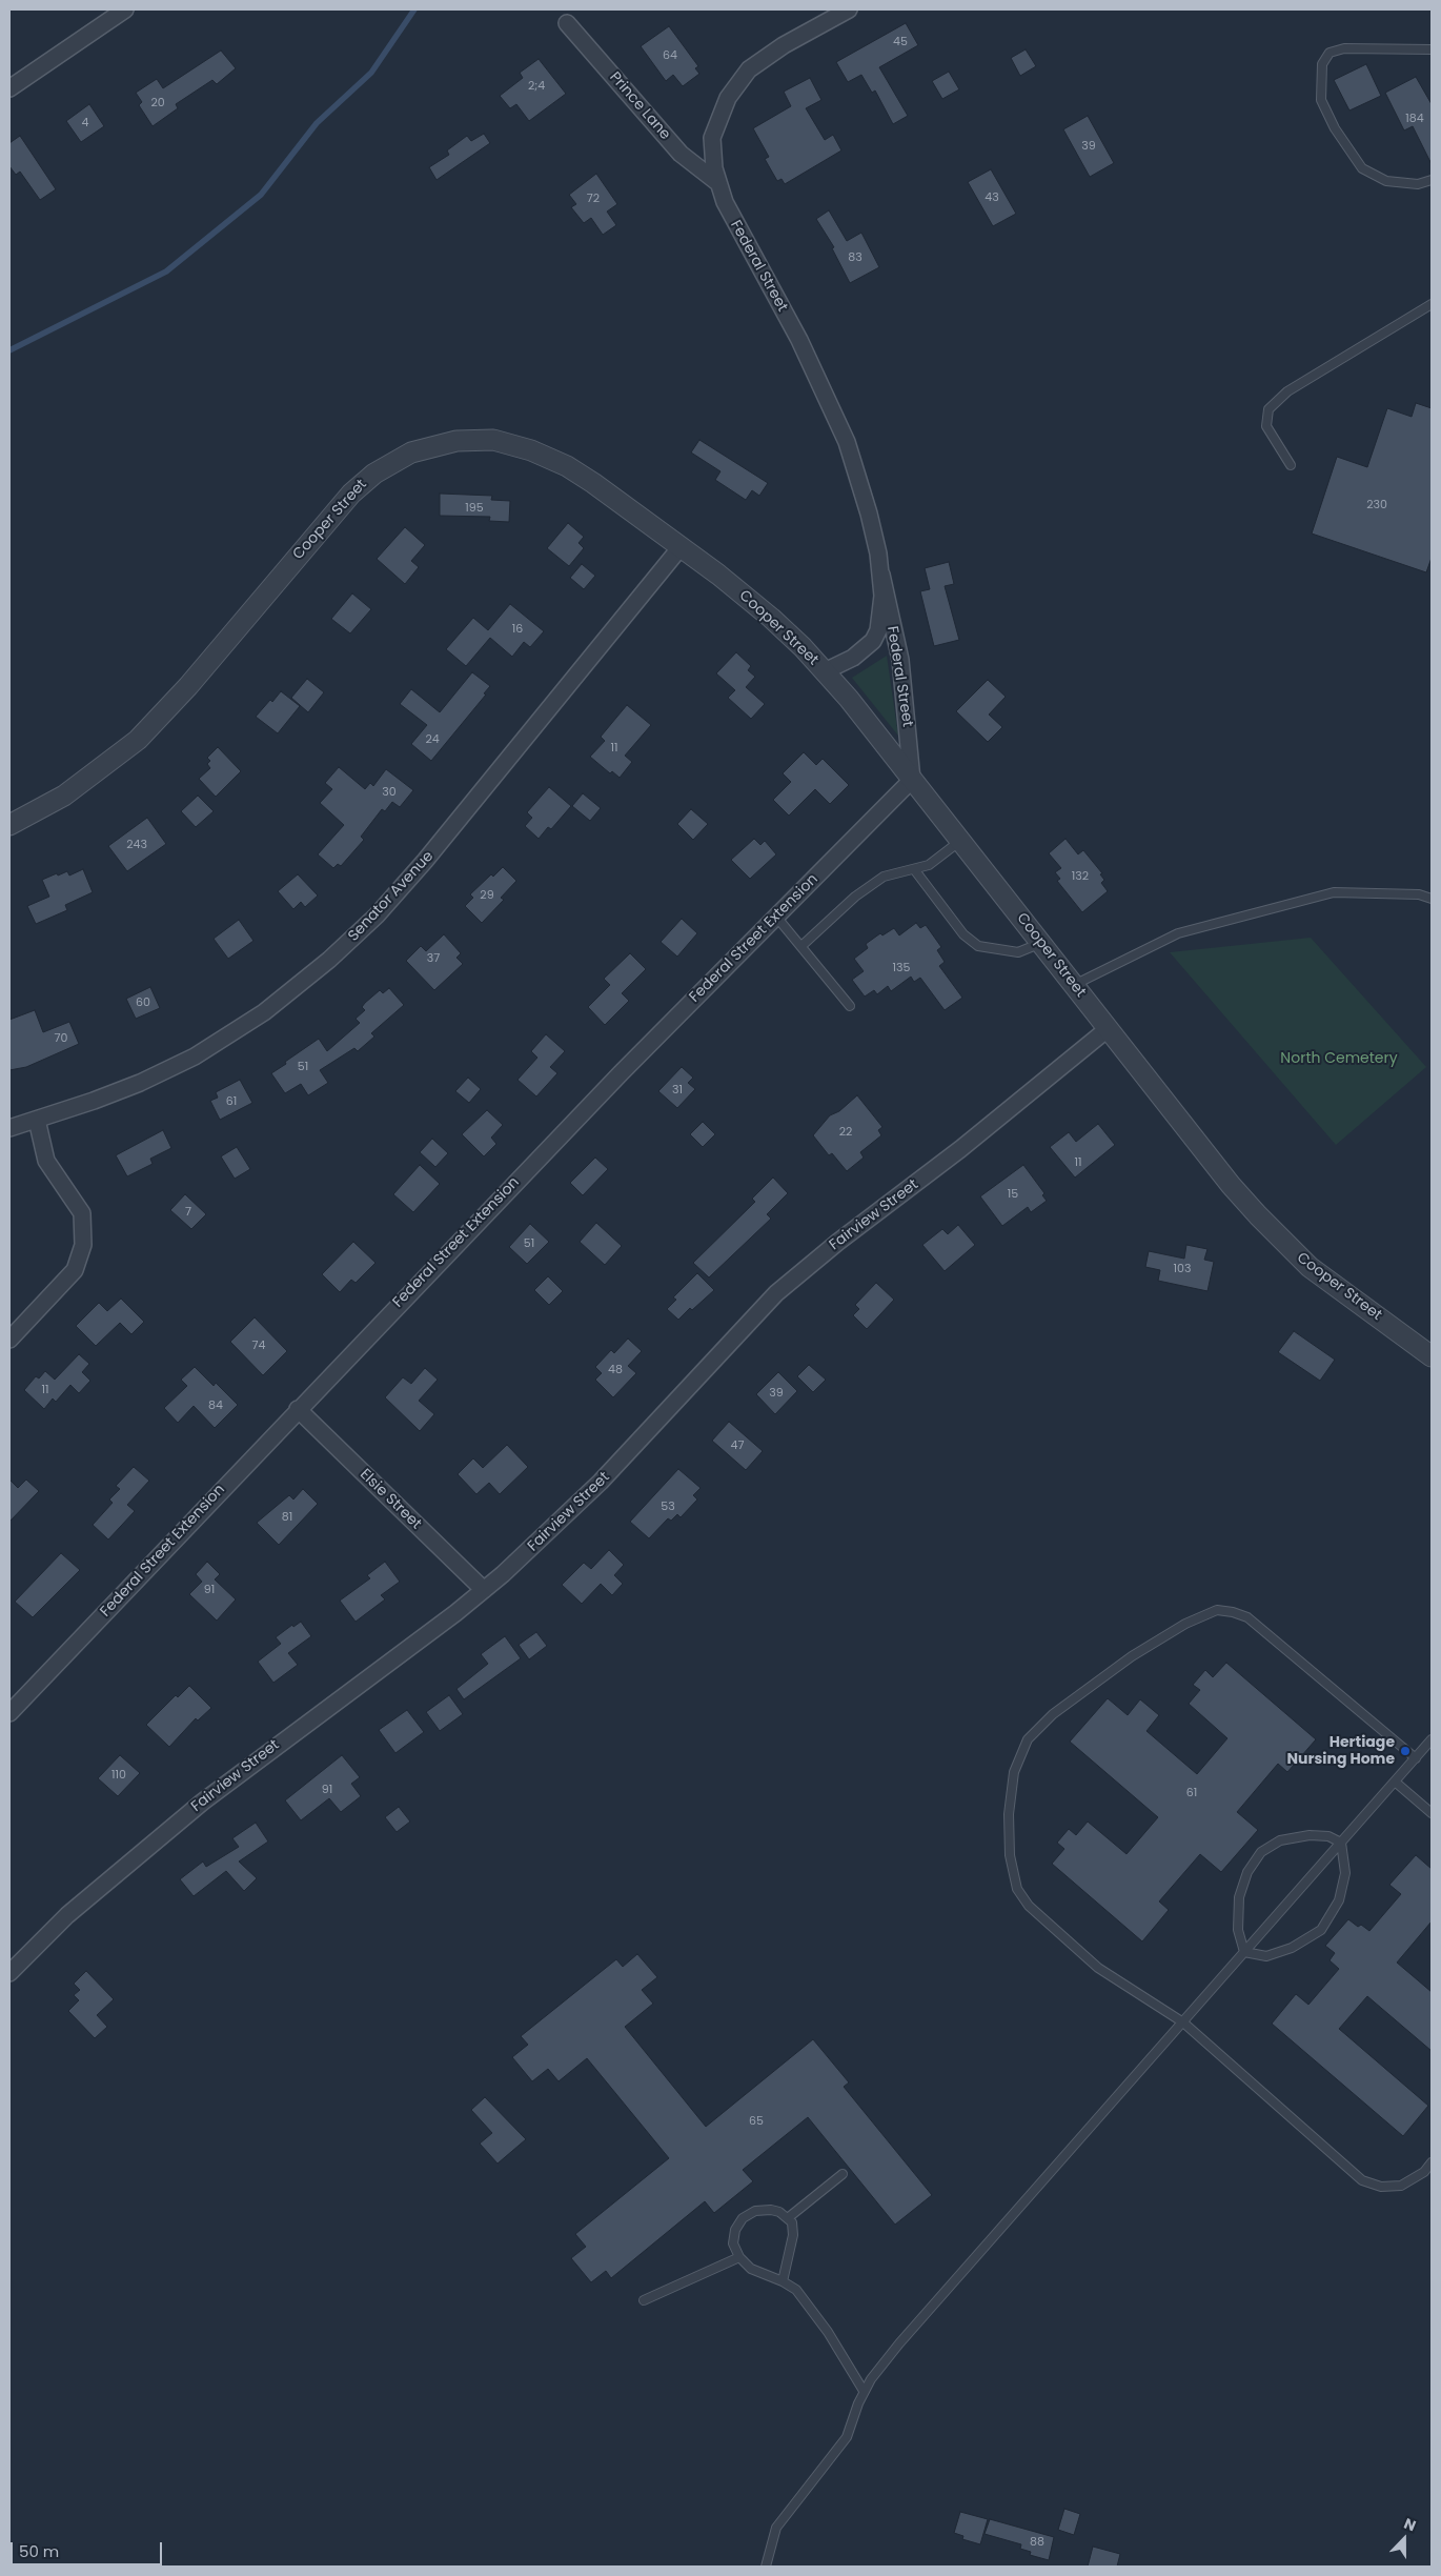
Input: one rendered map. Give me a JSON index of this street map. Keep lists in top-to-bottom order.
{
  "streets": {
    "street": [
      "Prince Lane",
      "Federal Street",
      "Cooper Street",
      "Senator Avenue",
      "Federal Street Extension",
      "Fairview Street",
      "Elsie Street"
    ]
  },
  "crossings": [
    ["Prince Lane", "Federal Street"],
    ["Federal Street", "Cooper Street"],
    ["Federal Street", "Federal Street Extension"],
    ["Cooper Street", "Senator Avenue"],
    ["Cooper Street", "Federal Street Extension"],
    ["Cooper Street", "Fairview Street"],
    ["Federal Street Extension", "Elsie Street"],
    ["Fairview Street", "Elsie Street"]
  ],
  "parks": ["North Cemetery"],
  "places": ["Hertiage Nursing Home"],
  "house_numbers": [
    "45",
    "64",
    "2;4",
    "20",
    "184",
    "4",
    "39",
    "43",
    "72",
    "83",
    "230",
    "195",
    "16",
    "24",
    "11",
    "30",
    "243",
    "132",
    "29",
    "37",
    "135",
    "60",
    "70",
    "51",
    "31",
    "61",
    "22",
    "11",
    "15",
    "7",
    "51",
    "103",
    "74",
    "48",
    "11",
    "39",
    "84",
    "47",
    "53",
    "81",
    "91",
    "110",
    "91",
    "61",
    "65",
    "88"
  ],
  "scale_bar": "50 m",
  "north": "top"
}
